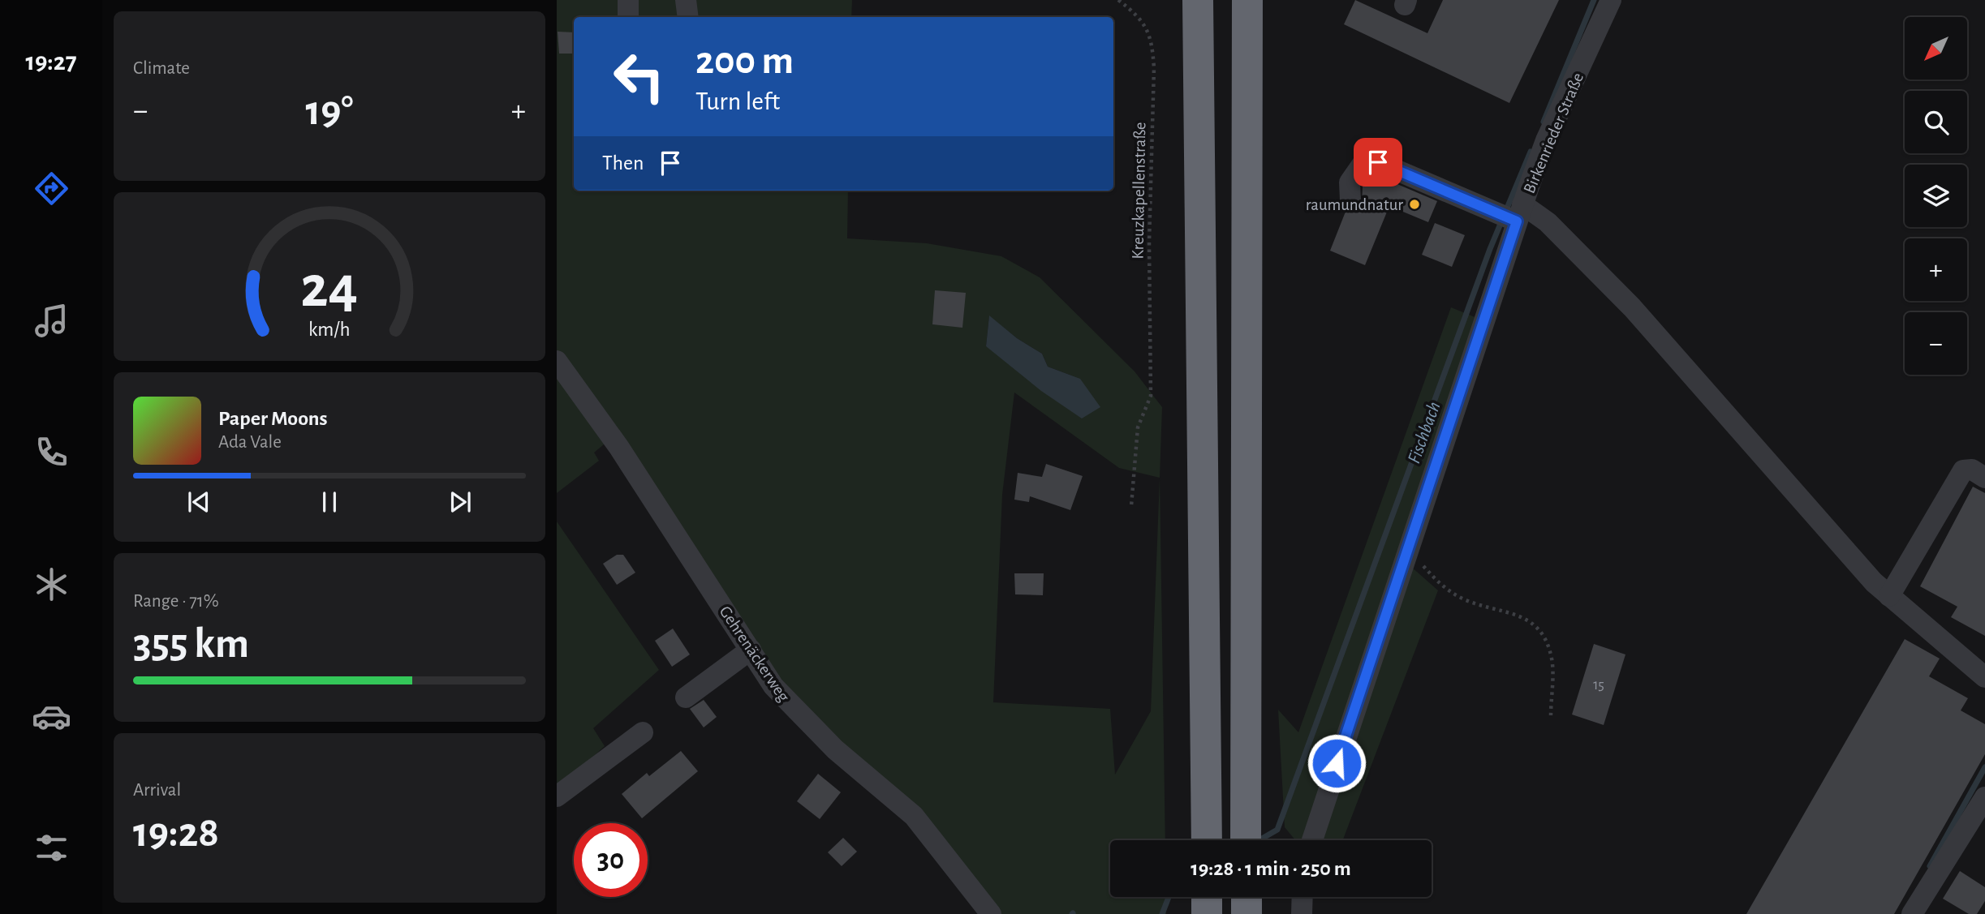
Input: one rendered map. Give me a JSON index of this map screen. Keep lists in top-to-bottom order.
{
  "streets": {
    "street": ["Birkenrieder Straße", "Gehrenäckerweg"],
    "path": ["Kreuzkapellenstraße"]
  },
  "water": ["Fischbach"],
  "places": ["raumundnatur"],
  "house_numbers": ["15"],
  "north": "bottom left",
  "page": {
    "tabs": "19:27",
    "tile": [
      "Climate",
      ["Range · 71%", "355 km"],
      ["Arrival", "19:28"]
    ],
    "map_buttons": ["+", "−"],
    "turn": ["200 m", "Turn left"],
    "heat": ["−", "19°", "+"],
    "then": "Then",
    "song": ["Paper Moons", "Ada Vale"],
    "limit": "30",
    "trip": "19:28 · 1 min · 250 m",
    "gauge": ["24", "km/h"]
  }
}
